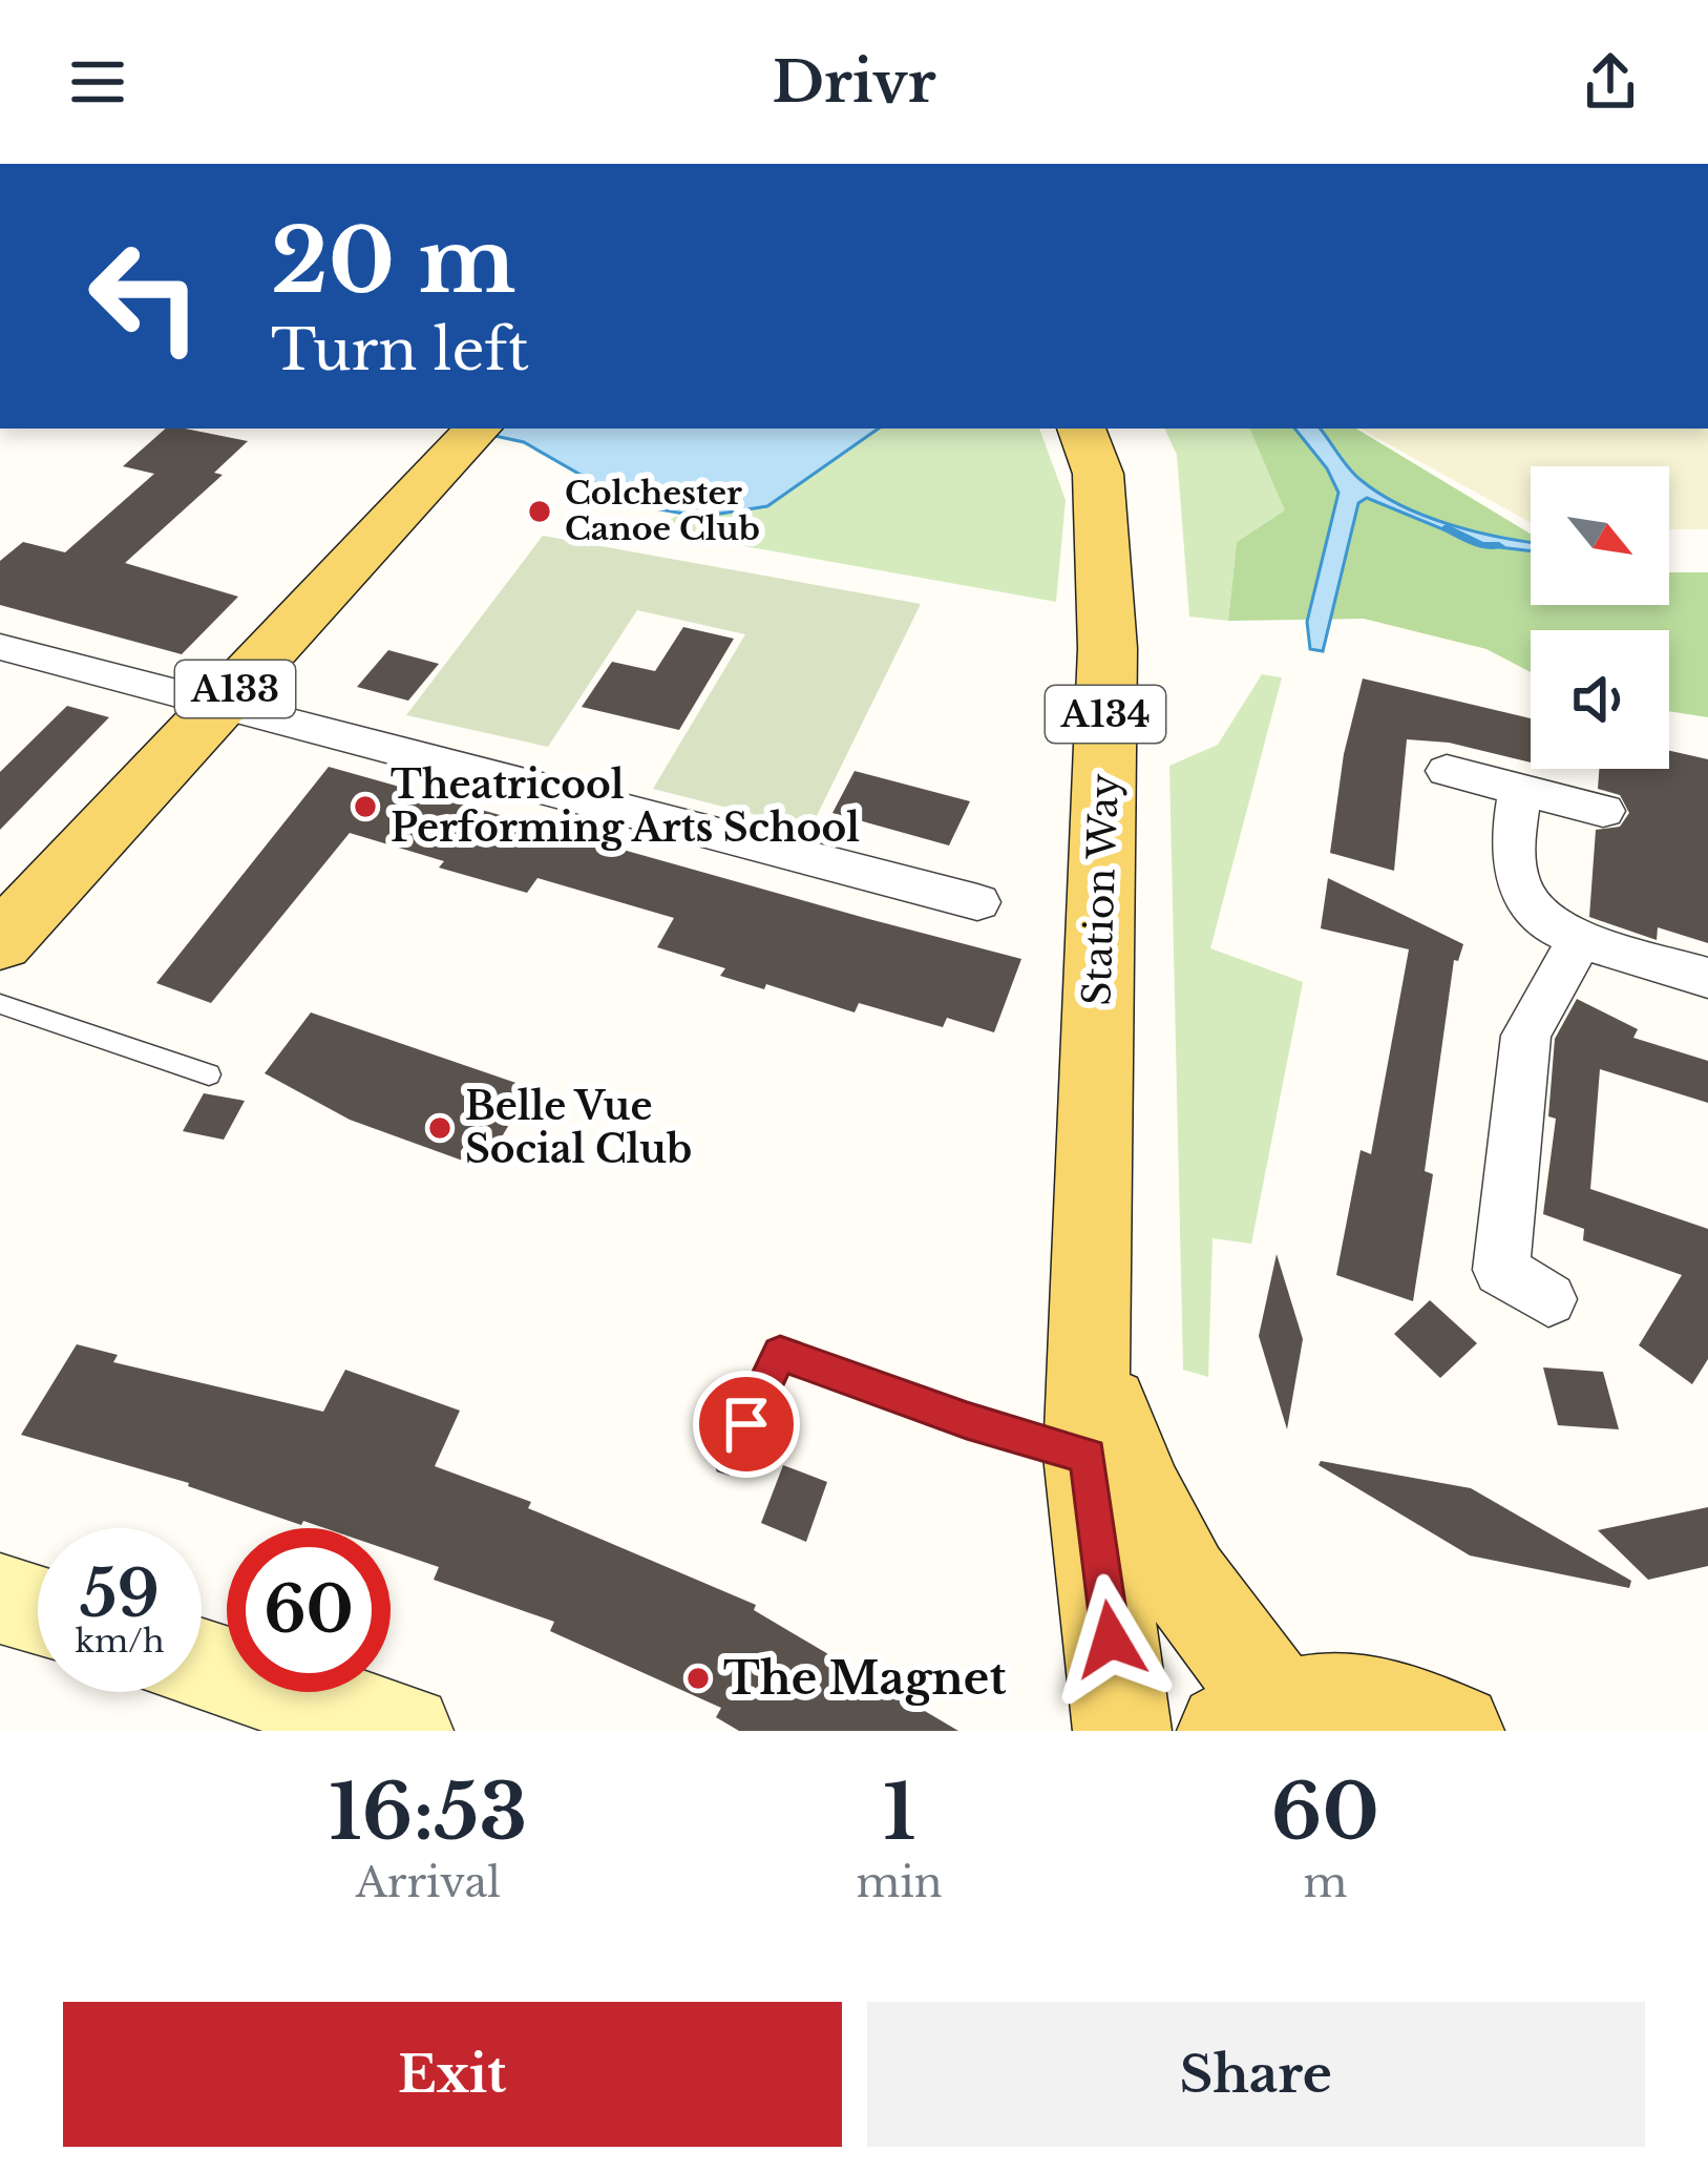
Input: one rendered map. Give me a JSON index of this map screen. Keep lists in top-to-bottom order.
{
  "streets": {
    "main road": ["A133", "A134", "Station Way"]
  },
  "crossings": [
    ["A134", "Station Way"]
  ],
  "places": [
    "Colchester Canoe Club",
    "Theatricool Performing Arts School",
    "Belle Vue Social Club",
    "The Magnet"
  ],
  "north": "bottom right",
  "page": {
    "header": "Drivr",
    "turn": ["20 m", "Turn left"],
    "speed": "59 km/h",
    "limit": "60",
    "eta": [
      "16:53",
      "Arrival",
      "1",
      "min",
      "60",
      "m"
    ],
    "buttons": ["Exit", "Share"]
  }
}
